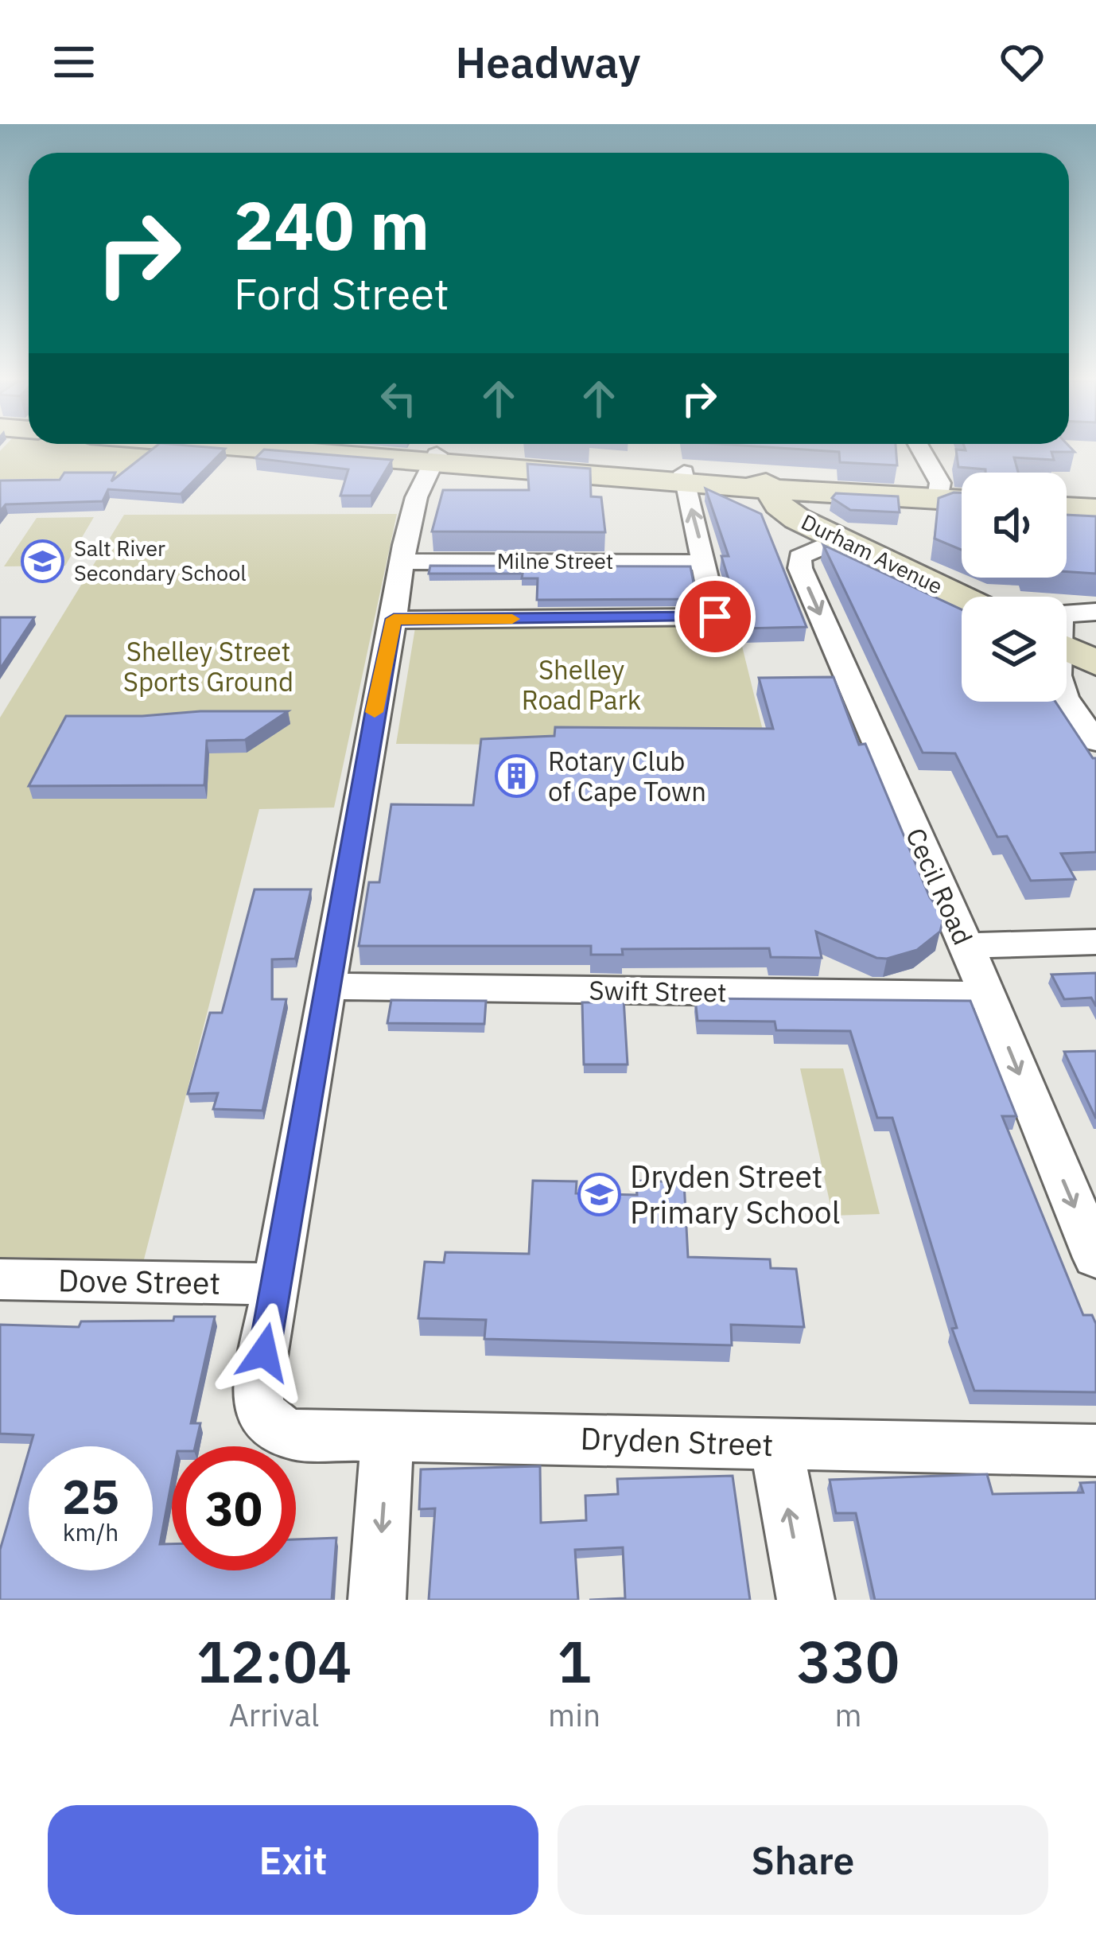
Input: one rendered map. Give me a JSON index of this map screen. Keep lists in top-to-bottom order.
{
  "streets": {
    "main road": ["Durham Avenue"],
    "street": [
      "Milne Street",
      "Cecil Road",
      "Swift Street",
      "Dove Street",
      "Dryden Street"
    ]
  },
  "crossings": [
    ["Durham Avenue", "Cecil Road"],
    ["Cecil Road", "Swift Street"],
    ["Dove Street", "Dryden Street"]
  ],
  "one_way": ["Cecil Road"],
  "parks": ["Shelley Street Sports Ground", "Shelley Road Park"],
  "places": {
    "school or university": ["Salt River Secondary School", "Dryden Street Primary School"],
    "building": ["Rotary Club of Cape Town"]
  },
  "page": {
    "header": "Headway",
    "turn": ["240 m", "Ford Street"],
    "speed": "25 km/h",
    "limit": "30",
    "eta": [
      "12:04",
      "Arrival",
      "1",
      "min",
      "330",
      "m"
    ],
    "buttons": ["Exit", "Share"]
  }
}
